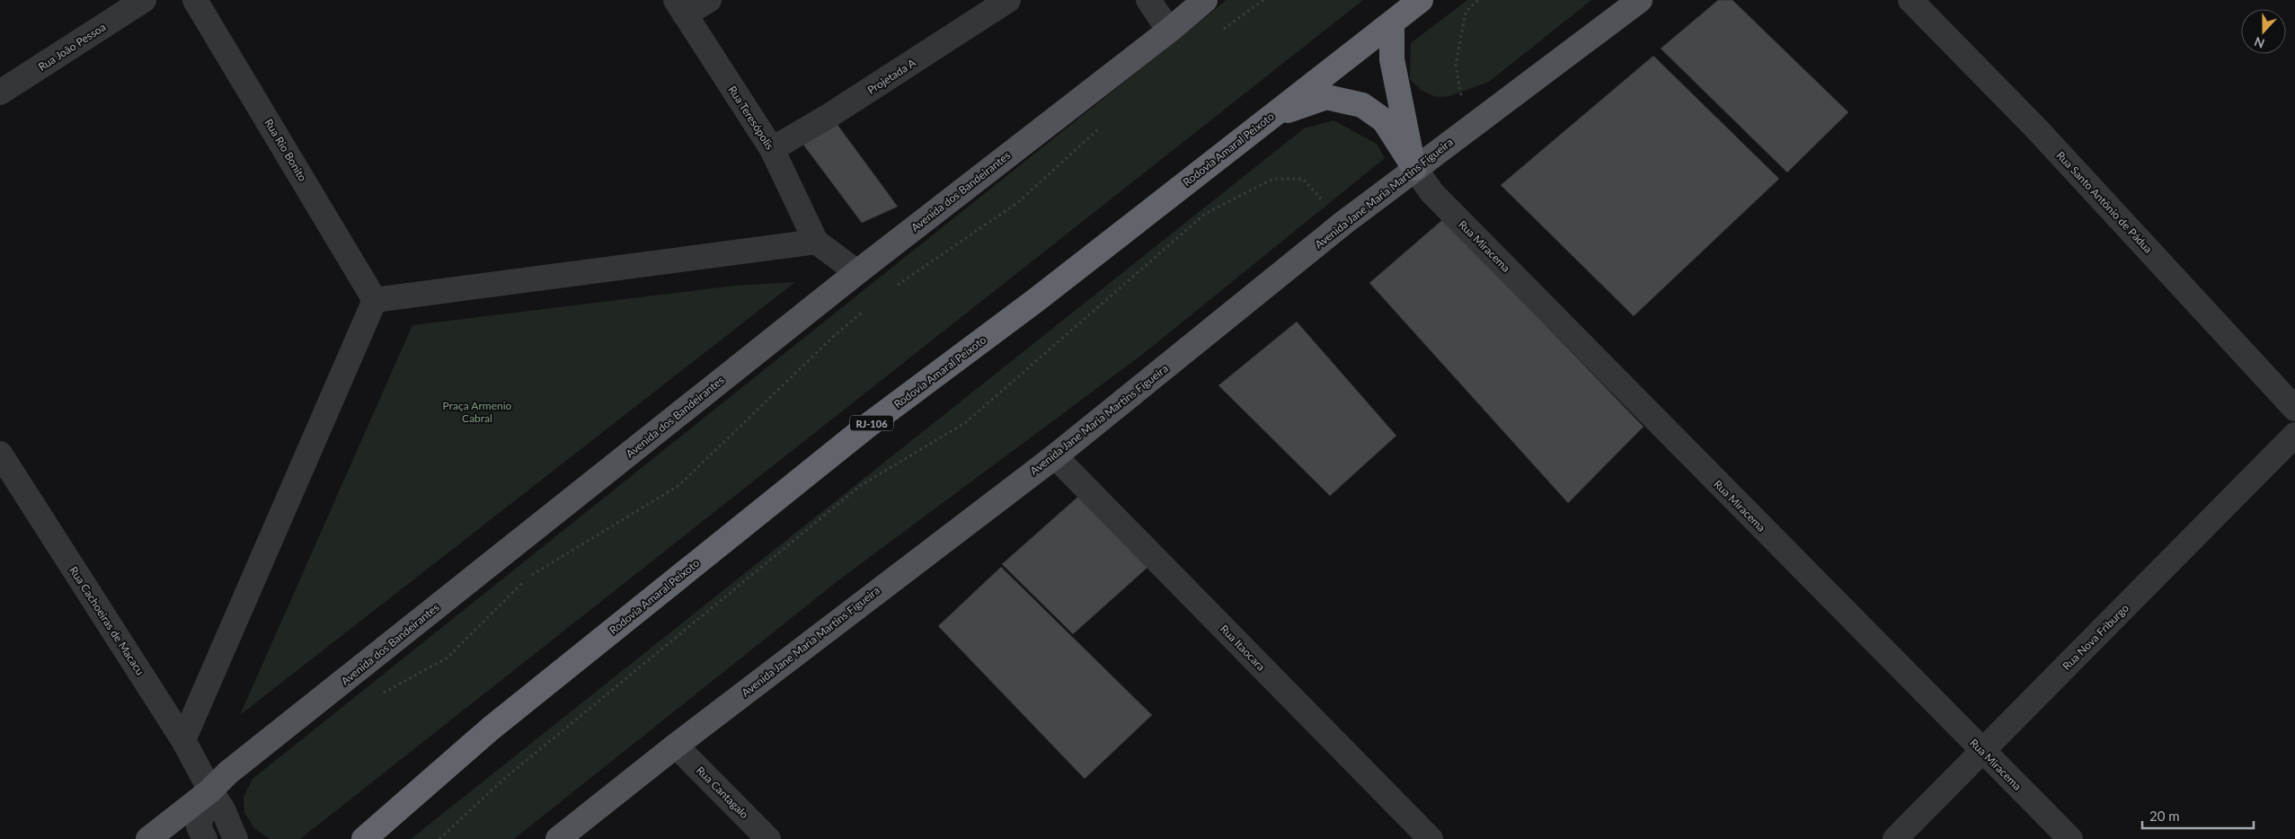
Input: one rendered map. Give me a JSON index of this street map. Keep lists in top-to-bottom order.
{
  "streets": {
    "highway": ["Rodovia Amaral Peixoto", "RJ-106"],
    "main road": ["Avenida dos Bandeirantes", "Avenida Jane Maria Martins Figueira"],
    "street": [
      "Rua João Pessoa",
      "Projetada A",
      "Rua Teresópolis",
      "Rua Rio Bonito",
      "Rua Santo Antônio de Pádua",
      "Rua Miracema",
      "Rua Cachoeiras de Macacu",
      "Rua Nova Friburgo",
      "Rua Itaocara",
      "Rua Cantagalo"
    ]
  },
  "crossings": [
    ["Projetada A", "Rua Teresópolis"],
    ["Avenida dos Bandeirantes", "Rua Cachoeiras de Macacu"],
    ["Avenida Jane Maria Martins Figueira", "Rua Miracema"],
    ["Avenida Jane Maria Martins Figueira", "Rua Itaocara"],
    ["Avenida Jane Maria Martins Figueira", "Rua Cantagalo"],
    ["Rua Miracema", "Rua Nova Friburgo"]
  ],
  "parks": ["Praça Armenio Cabral"],
  "scale_bar": "20 m",
  "north": "bottom"
}
